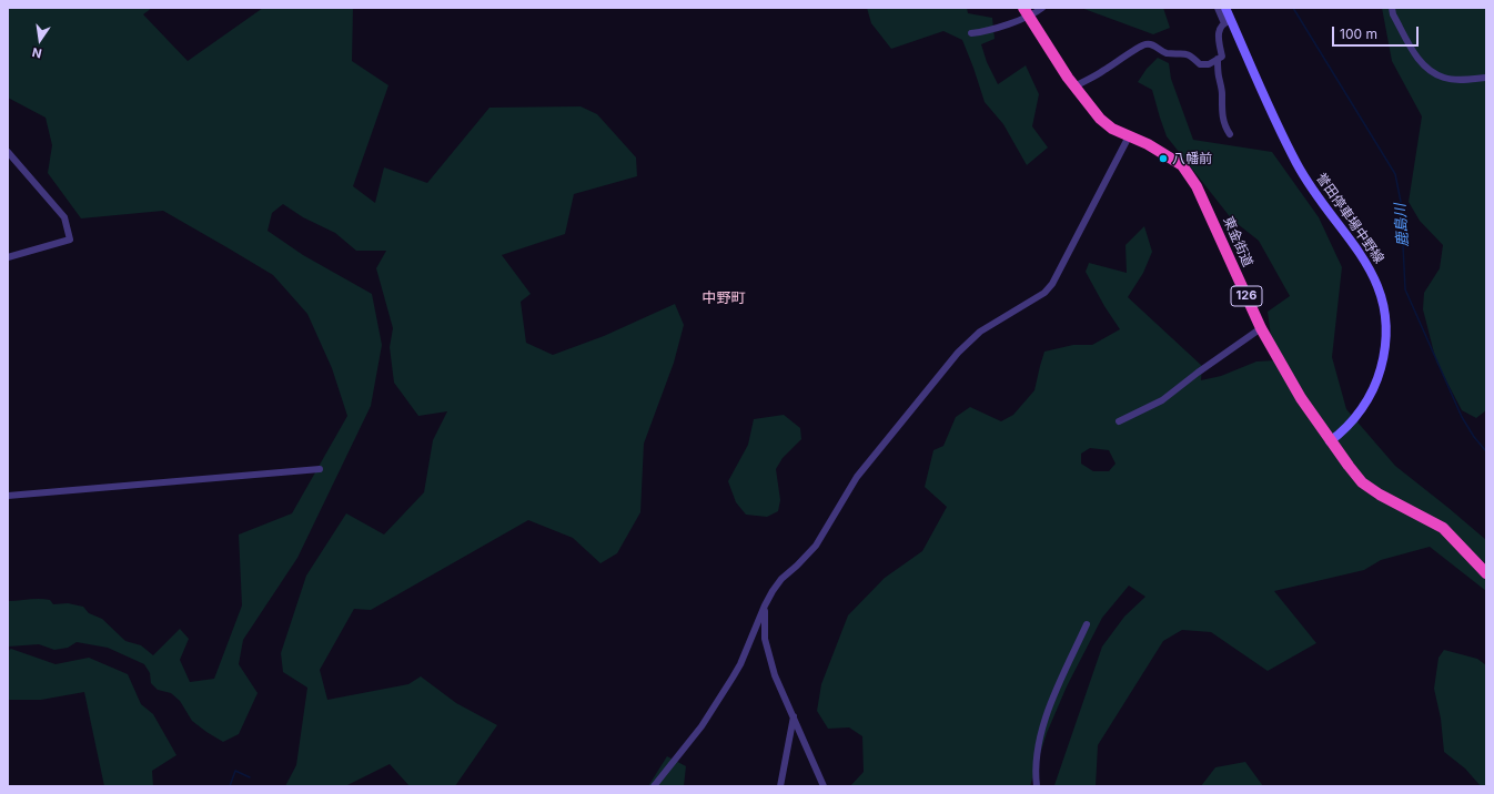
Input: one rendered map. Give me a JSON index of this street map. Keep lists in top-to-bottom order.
{
  "streets": {
    "highway": ["東金街道", "126"],
    "main road": ["誉田停車場中野線"]
  },
  "crossings": [
    ["誉田停車場中野線", "東金街道"]
  ],
  "districts": ["中野町"],
  "water": ["鹿島川"],
  "places": ["八幡前"],
  "scale_bar": "100 m",
  "north": "bottom"
}
